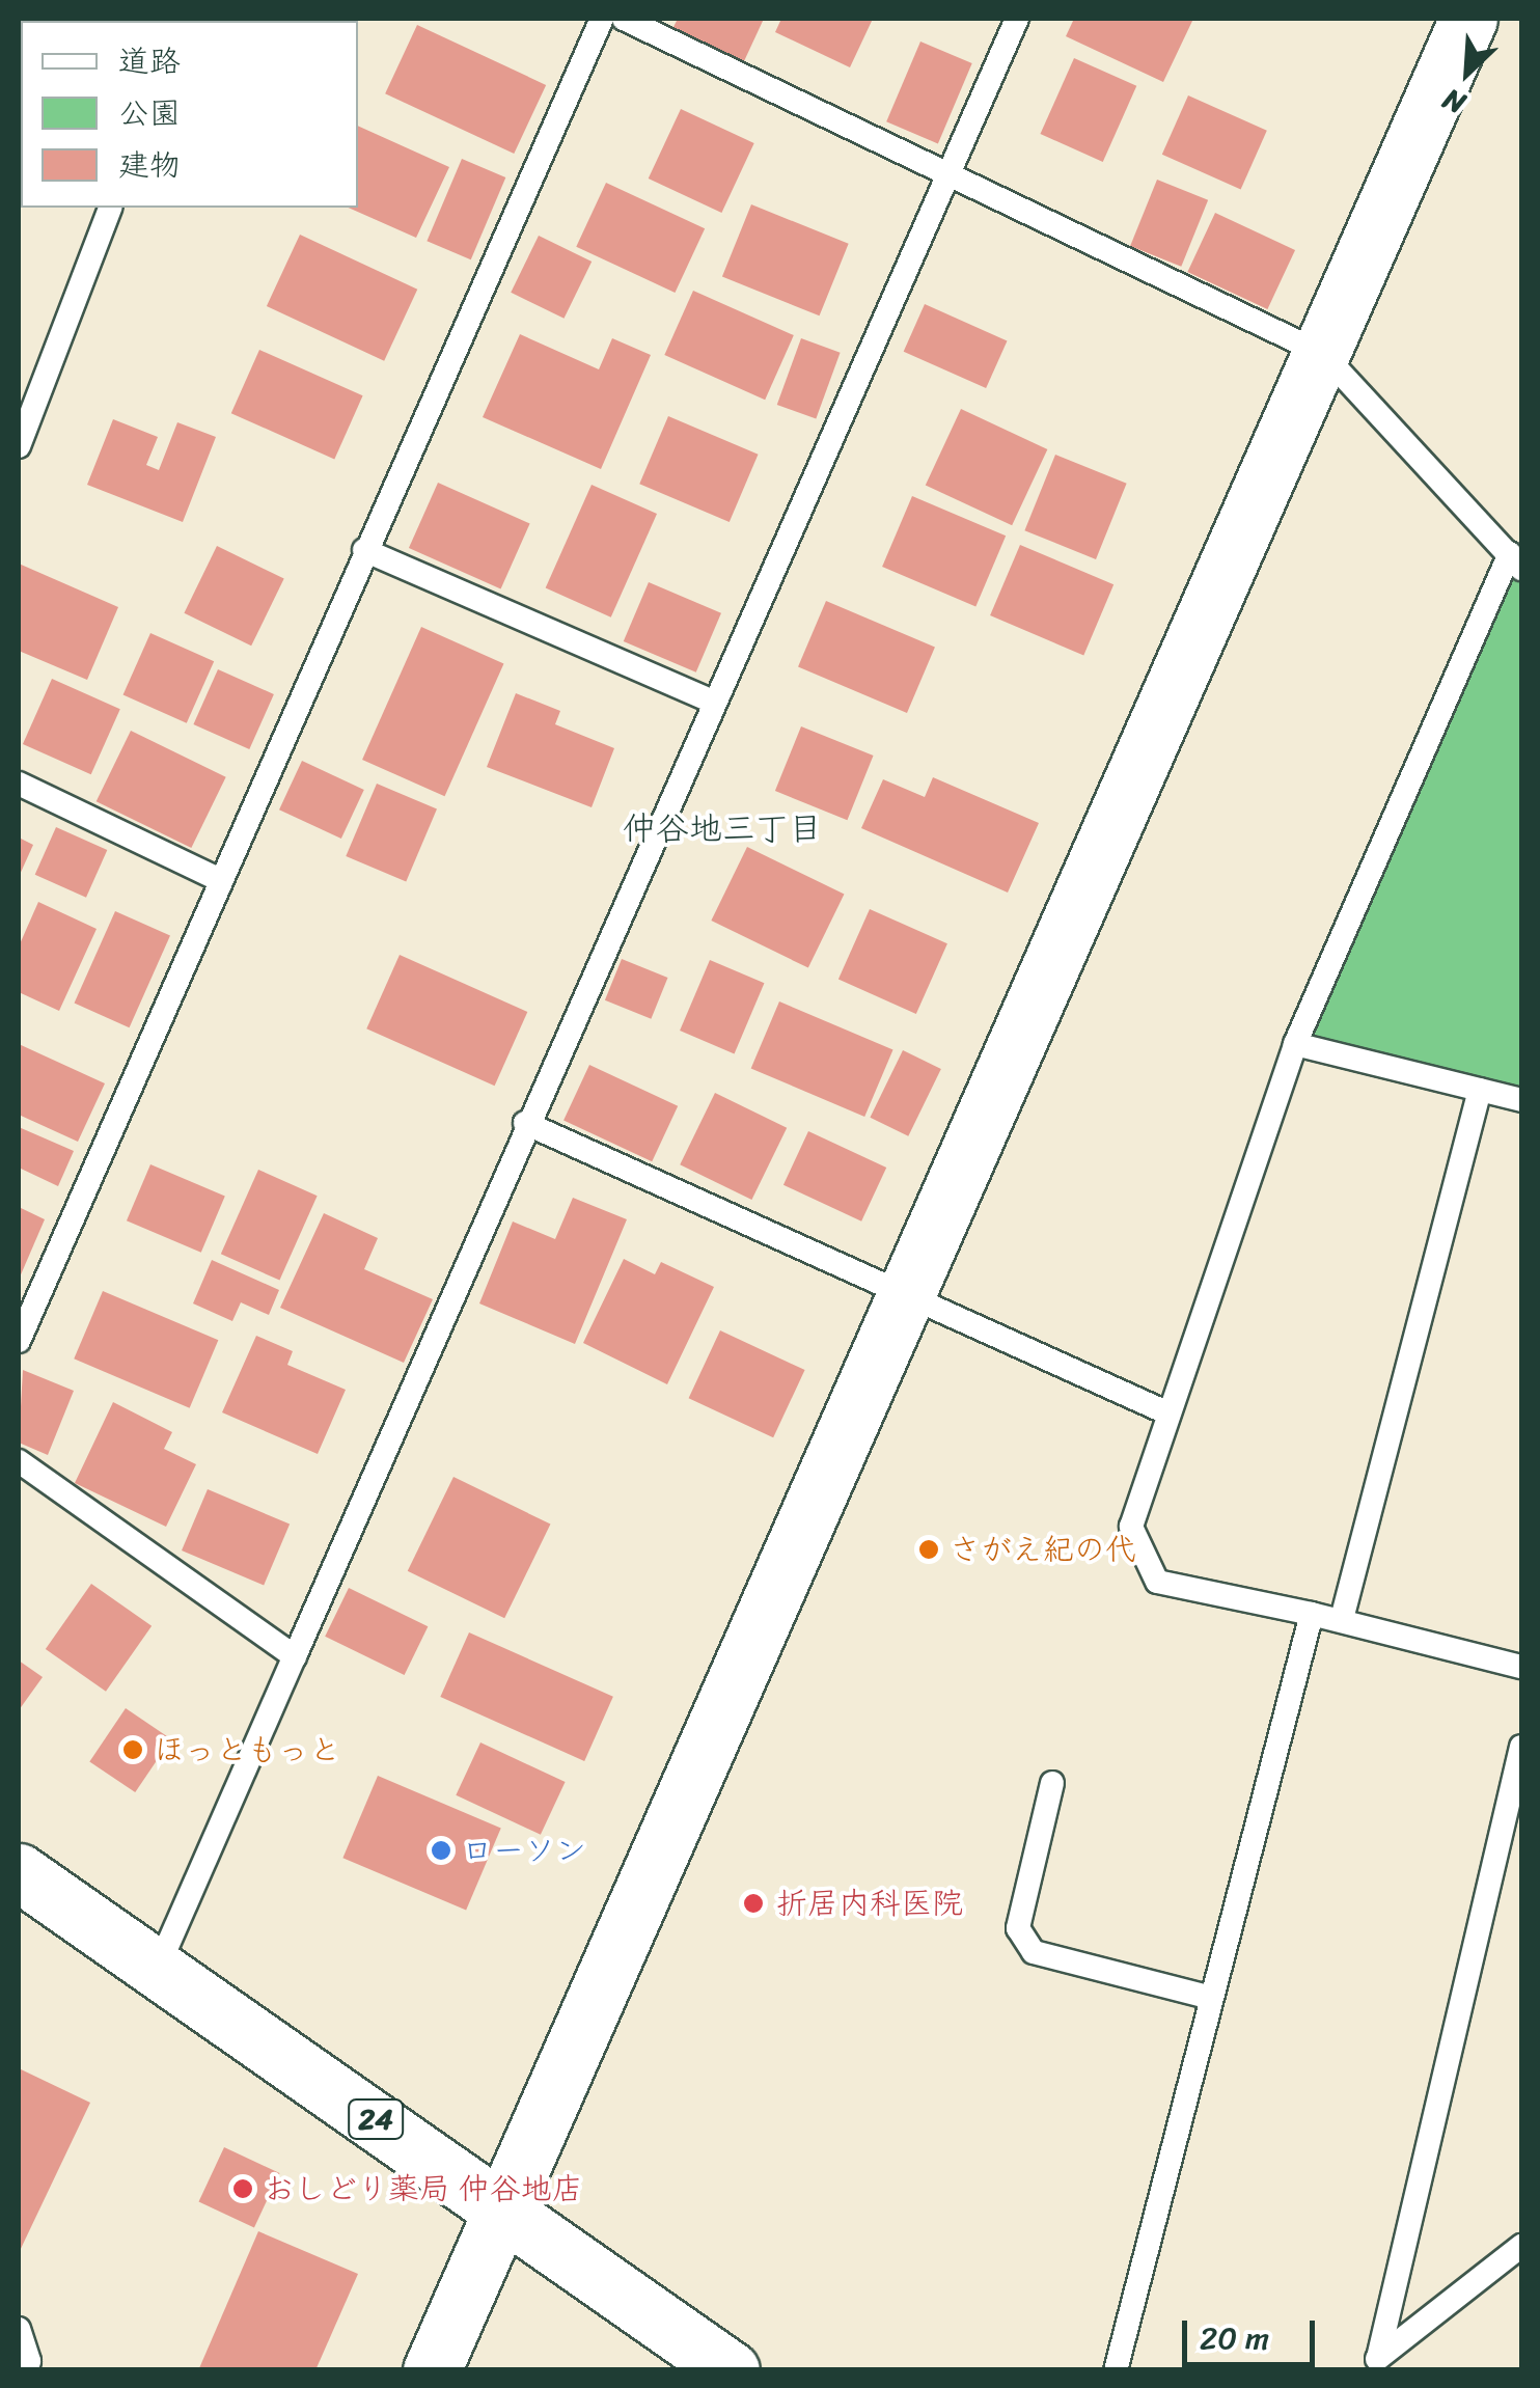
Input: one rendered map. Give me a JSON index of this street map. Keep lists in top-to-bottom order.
{
  "streets": {
    "street": ["24"]
  },
  "districts": ["仲谷地三丁目"],
  "places": [
    "さがえ紀の代",
    "ほっともっと",
    "ローソン",
    "折居内科医院",
    "おしどり薬局 仲谷地店"
  ],
  "legend": ["道路", "公園", "建物"],
  "scale_bar": "20 m",
  "north": "bottom left"
}
